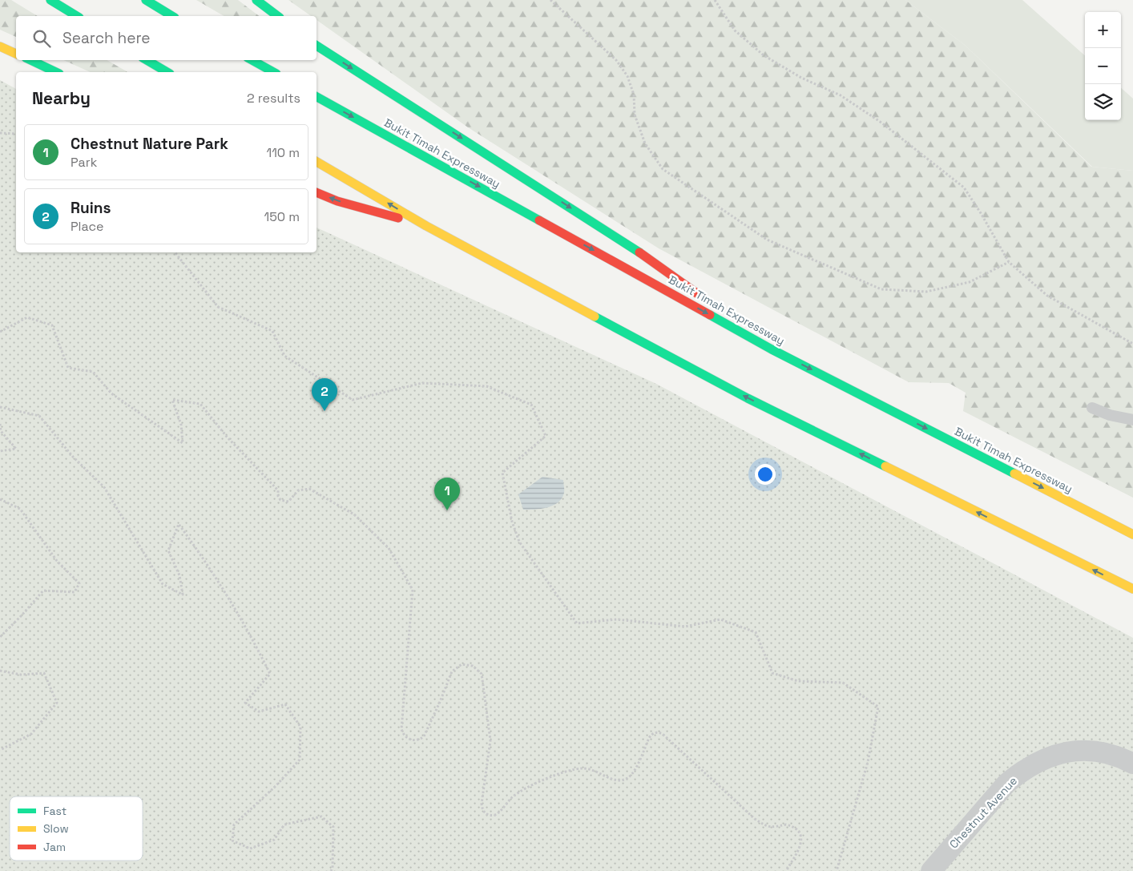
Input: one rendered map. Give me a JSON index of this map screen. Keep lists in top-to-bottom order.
{
  "streets": {
    "highway": ["Bukit Timah Expressway"],
    "street": ["Chestnut Avenue"]
  },
  "legend": ["Fast", "Slow", "Jam"],
  "page": {
    "map_buttons": ["+", "−"],
    "search": "Search here",
    "heading": ["Nearby", "2 results"],
    "list": [
      {
        "mark": "1",
        "name": "Chestnut Nature Park",
        "note": "Park",
        "value": "110 m"
      },
      {
        "mark": "2",
        "name": "Ruins",
        "note": "Place",
        "value": "150 m"
      }
    ],
    "pins": ["2", "1"]
  }
}
